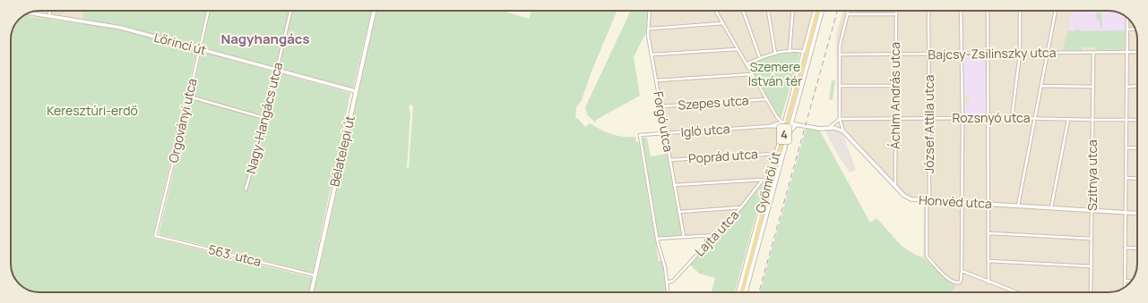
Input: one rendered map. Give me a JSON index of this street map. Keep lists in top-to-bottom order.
{
  "streets": {
    "main road": ["4", "Bélatelepi út"],
    "street": [
      "Lőrinci út",
      "Bajcsy-Zsilinszky utca",
      "Áchim András utca",
      "Szepes utca",
      "Nagy-Hangács utca",
      "Rozsnyó utca",
      "Orgoványi utca",
      "Forgó utca",
      "József Attila utca",
      "Igló utca",
      "Poprád utca",
      "Szitnya utca",
      "Gyömrői út",
      "Honvéd utca",
      "Lajta utca",
      "563. utca"
    ]
  },
  "crossings": [
    ["Lőrinci út", "Nagy-Hangács utca"],
    ["Lőrinci út", "Orgoványi utca"],
    ["Lőrinci út", "Bélatelepi út"],
    ["Bajcsy-Zsilinszky utca", "Áchim András utca"],
    ["Bajcsy-Zsilinszky utca", "József Attila utca"],
    ["Bajcsy-Zsilinszky utca", "Szitnya utca"],
    ["Áchim András utca", "Rozsnyó utca"],
    ["Áchim András utca", "Honvéd utca"],
    ["Szepes utca", "Forgó utca"],
    ["Rozsnyó utca", "József Attila utca"],
    ["Rozsnyó utca", "Szitnya utca"],
    ["Orgoványi utca", "563. utca"],
    ["Forgó utca", "Igló utca"],
    ["Forgó utca", "Poprád utca"],
    ["József Attila utca", "Honvéd utca"],
    ["Igló utca", "Gyömrői út"],
    ["4", "Gyömrői út"],
    ["Bélatelepi út", "563. utca"],
    ["Poprád utca", "Gyömrői út"],
    ["Szitnya utca", "Honvéd utca"]
  ],
  "districts": ["Nagyhangács"],
  "parks": ["Szemere István tér", "Keresztúri-erdő"]
}
